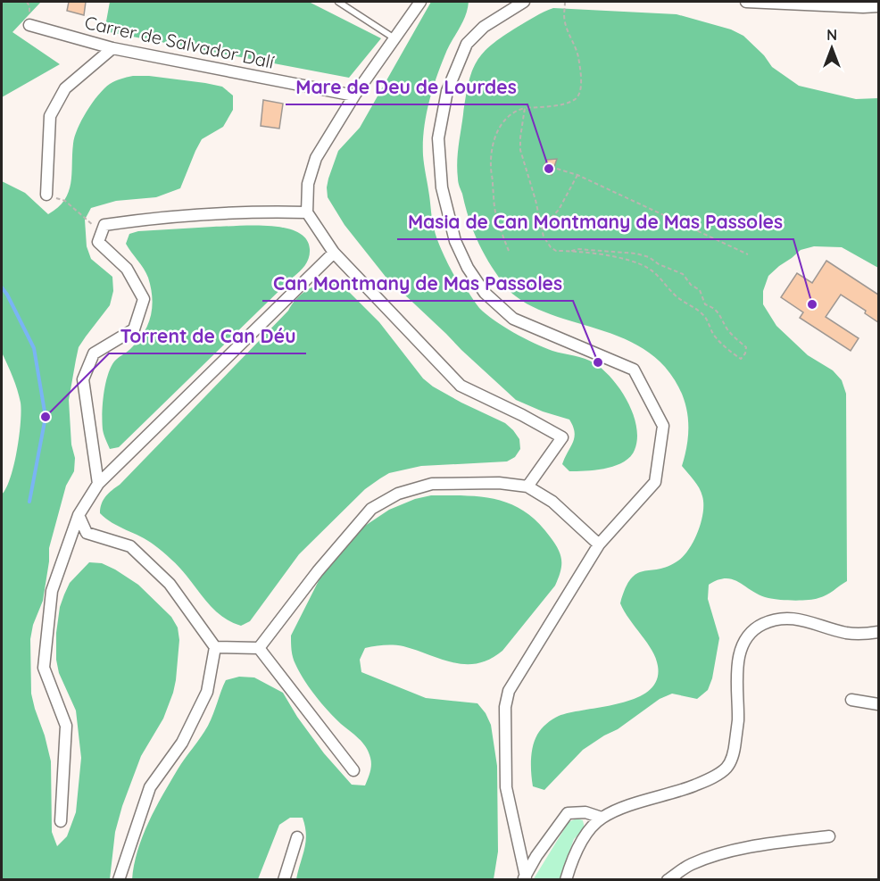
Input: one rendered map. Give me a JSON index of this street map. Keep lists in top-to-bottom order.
{
  "streets": {
    "street": ["Carrer de Salvador Dalí"]
  },
  "places": [
    "Mare de Deu de Lourdes",
    "Masia de Can Montmany de Mas Passoles",
    "Can Montmany de Mas Passoles",
    "Torrent de Can Déu"
  ],
  "north": "top"
}
